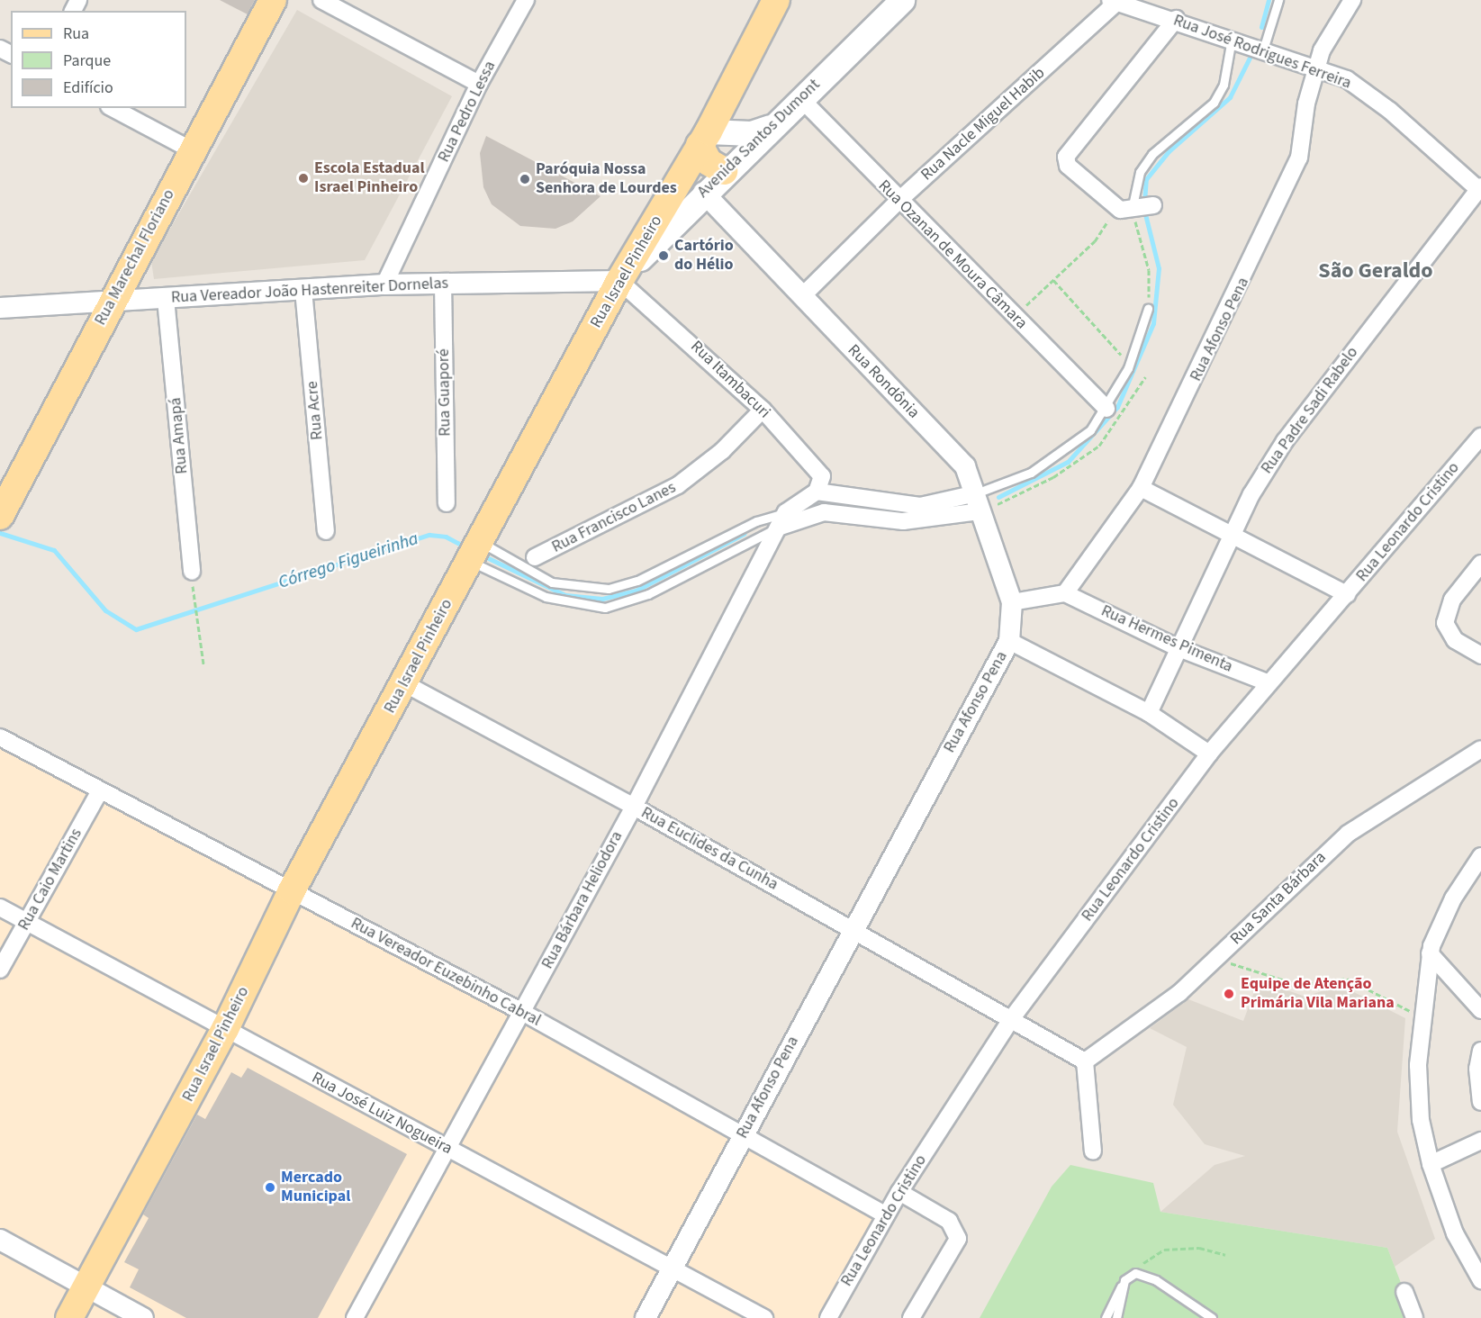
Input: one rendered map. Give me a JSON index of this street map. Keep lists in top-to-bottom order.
{
  "streets": {
    "main road": ["Avenida Santos Dumont", "Rua Marechal Floriano", "Rua Israel Pinheiro"],
    "street": [
      "Rua José Rodrigues Ferreira",
      "Rua Pedro Lessa",
      "Rua Nacle Miguel Habib",
      "Rua Ozanan de Moura Câmara",
      "Rua Vereador João Hastenreiter Dornelas",
      "Rua Afonso Pena",
      "Rua Itambacuri",
      "Rua Rondônia",
      "Rua Guaporé",
      "Rua Acre",
      "Rua Padre Sadi Rabelo",
      "Rua Amapá",
      "Rua Francisco Lanes",
      "Rua Leonardo Cristino",
      "Rua Hermes Pimenta",
      "Rua Euclides da Cunha",
      "Rua Caio Martins",
      "Rua Santa Bárbara",
      "Rua Bárbara Heliodora",
      "Rua Vereador Euzebinho Cabral",
      "Rua José Luiz Nogueira"
    ]
  },
  "crossings": [
    ["Rua José Rodrigues Ferreira", "Rua Nacle Miguel Habib"],
    ["Rua José Rodrigues Ferreira", "Rua Afonso Pena"],
    ["Rua José Rodrigues Ferreira", "Rua Padre Sadi Rabelo"],
    ["Rua Pedro Lessa", "Rua Vereador João Hastenreiter Dornelas"],
    ["Rua Nacle Miguel Habib", "Rua Ozanan de Moura Câmara"],
    ["Rua Nacle Miguel Habib", "Rua Rondônia"],
    ["Avenida Santos Dumont", "Rua Ozanan de Moura Câmara"],
    ["Avenida Santos Dumont", "Rua Israel Pinheiro"],
    ["Avenida Santos Dumont", "Rua Vereador João Hastenreiter Dornelas"],
    ["Avenida Santos Dumont", "Rua Itambacuri"],
    ["Avenida Santos Dumont", "Rua Rondônia"],
    ["Rua Marechal Floriano", "Rua Vereador João Hastenreiter Dornelas"],
    ["Rua Israel Pinheiro", "Rua Vereador João Hastenreiter Dornelas"],
    ["Rua Israel Pinheiro", "Rua Itambacuri"],
    ["Rua Israel Pinheiro", "Rua Euclides da Cunha"],
    ["Rua Israel Pinheiro", "Rua Vereador Euzebinho Cabral"],
    ["Rua Israel Pinheiro", "Rua José Luiz Nogueira"],
    ["Rua Vereador João Hastenreiter Dornelas", "Rua Itambacuri"],
    ["Rua Vereador João Hastenreiter Dornelas", "Rua Guaporé"],
    ["Rua Vereador João Hastenreiter Dornelas", "Rua Acre"],
    ["Rua Vereador João Hastenreiter Dornelas", "Rua Amapá"],
    ["Rua Afonso Pena", "Rua Rondônia"],
    ["Rua Afonso Pena", "Rua Hermes Pimenta"],
    ["Rua Afonso Pena", "Rua Euclides da Cunha"],
    ["Rua Afonso Pena", "Rua Vereador Euzebinho Cabral"],
    ["Rua Afonso Pena", "Rua José Luiz Nogueira"],
    ["Rua Itambacuri", "Rua Francisco Lanes"],
    ["Rua Itambacuri", "Rua Bárbara Heliodora"],
    ["Rua Padre Sadi Rabelo", "Rua Hermes Pimenta"],
    ["Rua Leonardo Cristino", "Rua Hermes Pimenta"],
    ["Rua Leonardo Cristino", "Rua Euclides da Cunha"],
    ["Rua Leonardo Cristino", "Rua Vereador Euzebinho Cabral"],
    ["Rua Euclides da Cunha", "Rua Bárbara Heliodora"],
    ["Rua Caio Martins", "Rua Vereador Euzebinho Cabral"],
    ["Rua Caio Martins", "Rua José Luiz Nogueira"],
    ["Rua Bárbara Heliodora", "Rua Vereador Euzebinho Cabral"],
    ["Rua Bárbara Heliodora", "Rua José Luiz Nogueira"]
  ],
  "districts": ["São Geraldo"],
  "water": ["Córrego Figueirinha"],
  "places": [
    "Escola Estadual Israel Pinheiro",
    "Paróquia Nossa Senhora de Lourdes",
    "Cartório do Hélio",
    "Equipe de Atenção Primária Vila Mariana",
    "Mercado Municipal"
  ],
  "legend": ["Rua", "Parque", "Edifício"]
}
